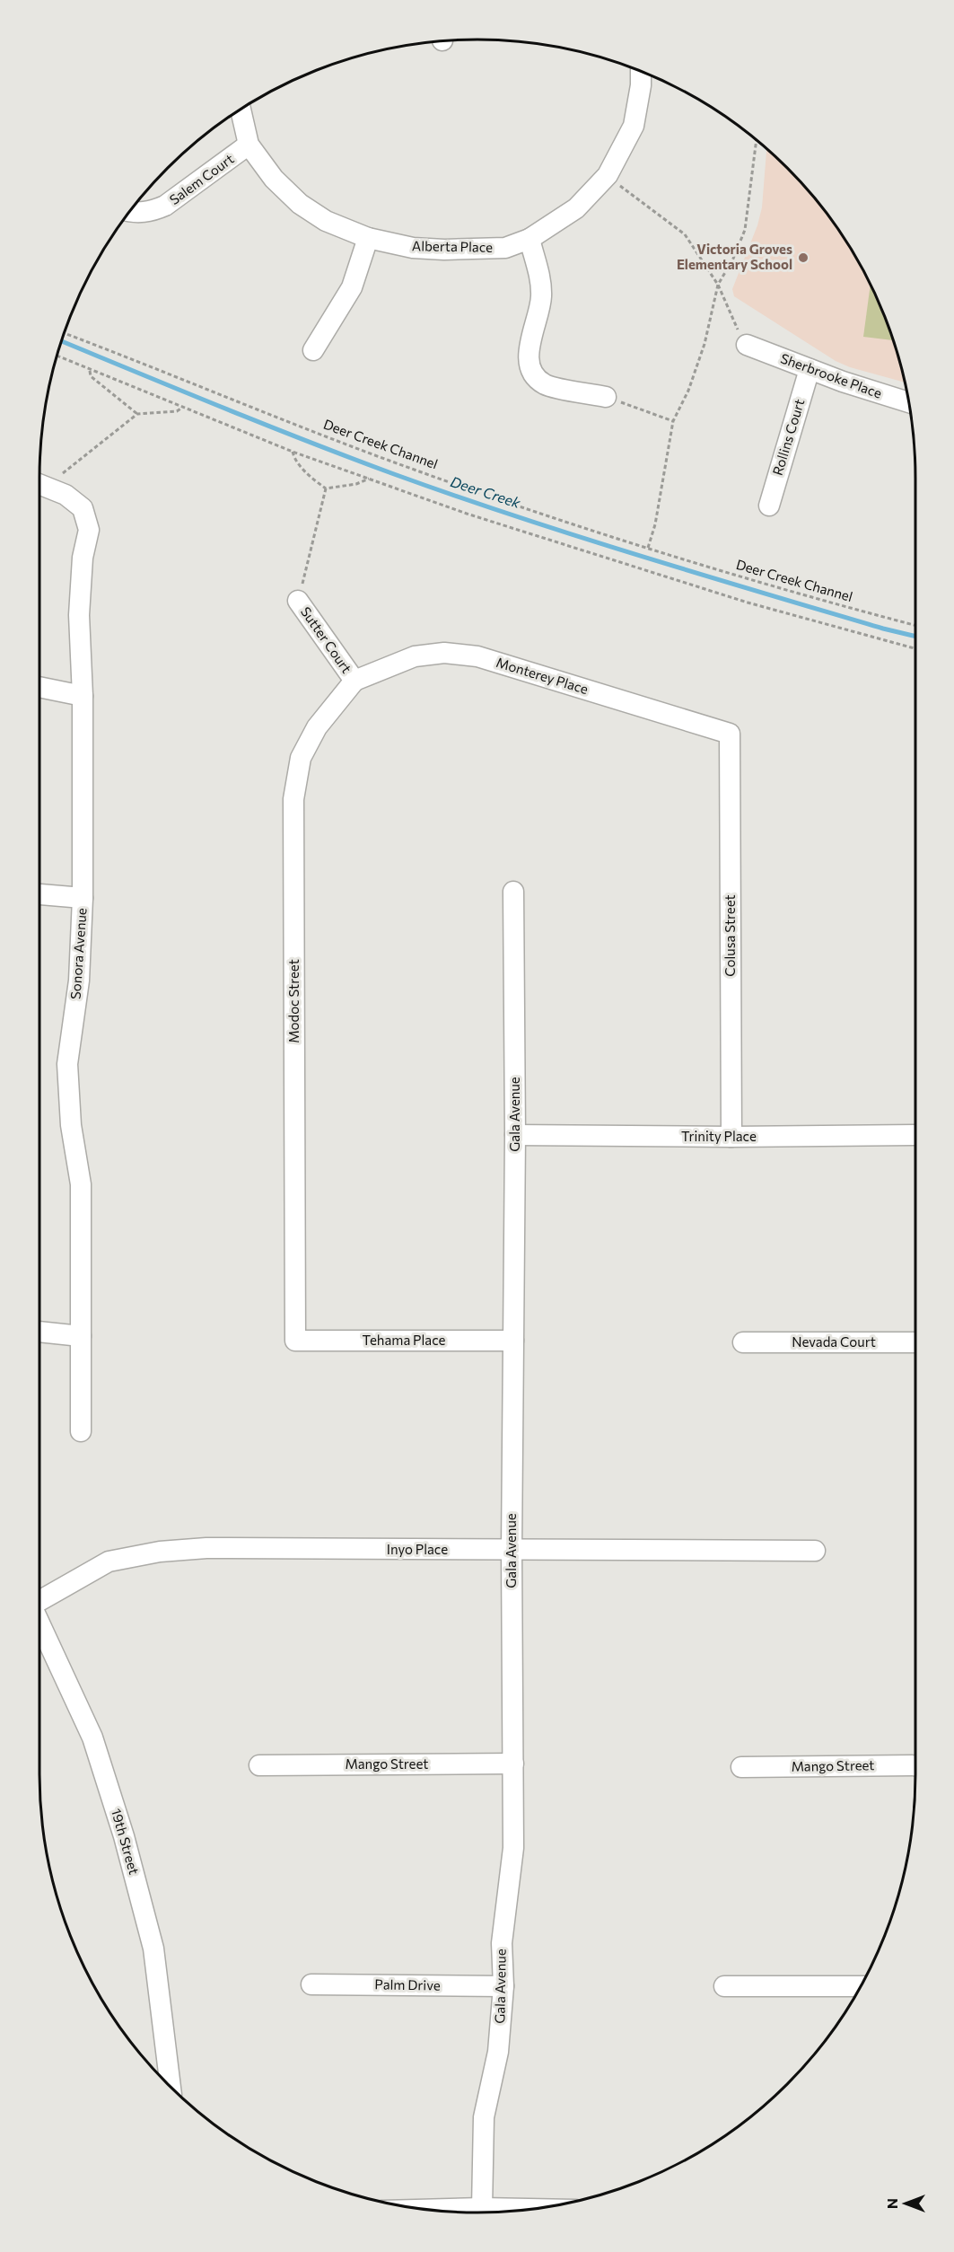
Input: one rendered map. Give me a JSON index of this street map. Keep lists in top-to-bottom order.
{
  "streets": {
    "street": [
      "Salem Court",
      "Alberta Place",
      "Sherbrooke Place",
      "Rollins Court",
      "Sutter Court",
      "Monterey Place",
      "Colusa Street",
      "Sonora Avenue",
      "Modoc Street",
      "Gala Avenue",
      "Trinity Place",
      "Tehama Place",
      "Nevada Court",
      "Inyo Place",
      "Mango Street",
      "19th Street",
      "Palm Drive"
    ],
    "path": ["Deer Creek Channel"]
  },
  "crossings": [
    ["Salem Court", "Alberta Place"],
    ["Sherbrooke Place", "Rollins Court"],
    ["Sutter Court", "Monterey Place"],
    ["Sutter Court", "Modoc Street"],
    ["Monterey Place", "Colusa Street"],
    ["Monterey Place", "Modoc Street"],
    ["Colusa Street", "Trinity Place"],
    ["Modoc Street", "Tehama Place"],
    ["Gala Avenue", "Trinity Place"],
    ["Gala Avenue", "Tehama Place"],
    ["Gala Avenue", "Inyo Place"],
    ["Gala Avenue", "Mango Street"],
    ["Gala Avenue", "Palm Drive"]
  ],
  "water": ["Deer Creek"],
  "places": ["Victoria Groves Elementary School"],
  "north": "left"
}
